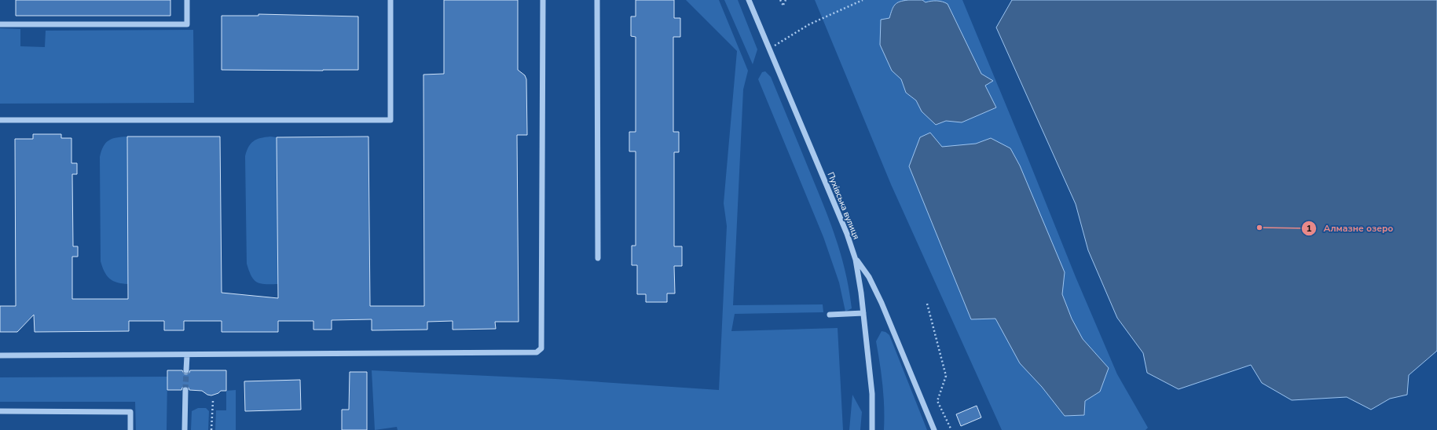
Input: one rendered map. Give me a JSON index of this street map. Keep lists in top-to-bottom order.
{
  "streets": {
    "street": ["Пухівська вулиця"]
  },
  "places": ["Алмазне озеро"]
}
